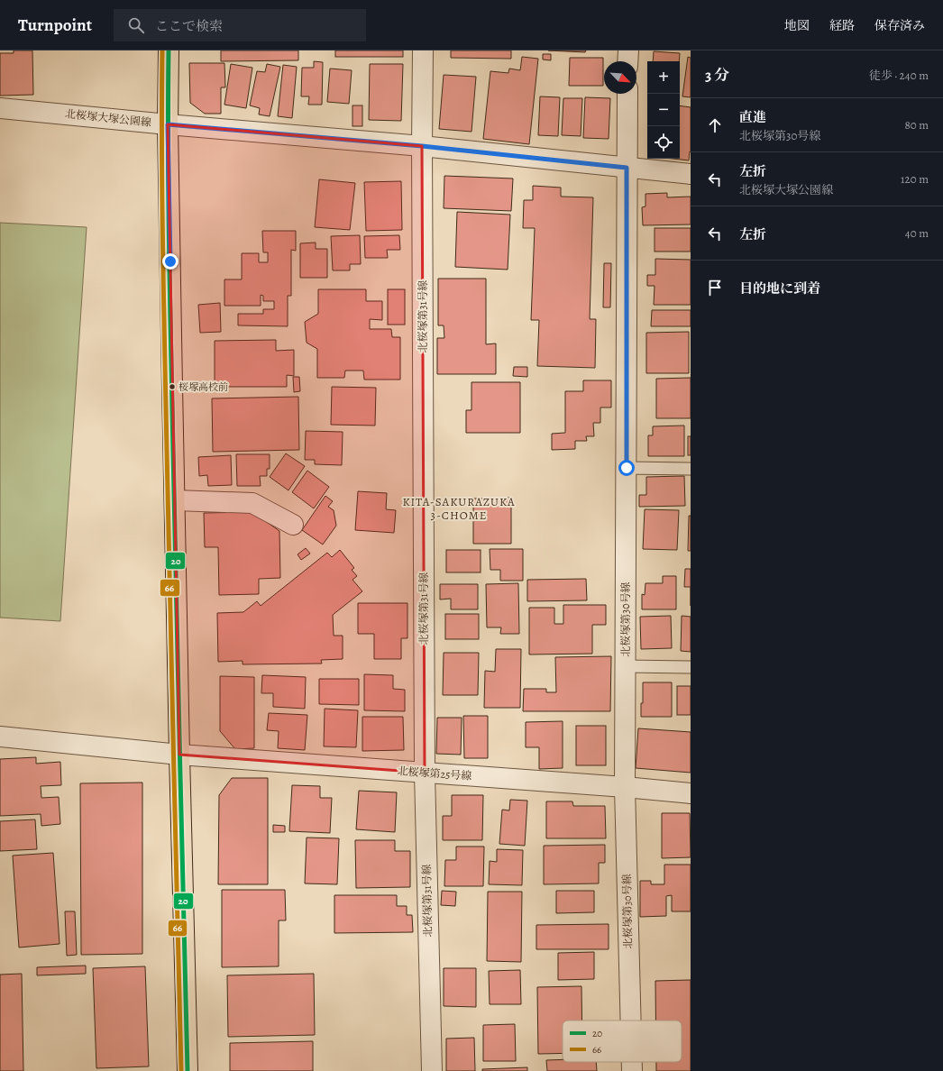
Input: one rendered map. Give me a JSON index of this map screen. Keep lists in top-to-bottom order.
{
  "streets": {
    "street": [
      "北桜塚大塚公園線",
      "北桜塚第31号線",
      "北桜塚第30号線",
      "北桜塚第25号線"
    ]
  },
  "crossings": [
    ["北桜塚大塚公園線", "北桜塚第31号線"],
    ["北桜塚大塚公園線", "北桜塚第30号線"],
    ["北桜塚第31号線", "北桜塚第25号線"],
    ["北桜塚第30号線", "北桜塚第25号線"]
  ],
  "districts": ["KITA-SAKURAZUKA 3-CHOME"],
  "places": ["桜塚高校前"],
  "lines": ["transit line 20", "transit line 66"],
  "legend": ["20", "66"],
  "north": "bottom right",
  "page": {
    "header": "Turnpoint",
    "search": "ここで検索",
    "nav": ["地図", "経路", "保存済み"],
    "heading": ["3 分", "徒歩 · 240 m"],
    "map_buttons": ["+", "−"],
    "list": [
      ["直進", "北桜塚第30号線", "80 m"],
      ["左折", "北桜塚大塚公園線", "120 m"],
      ["左折", "40 m"],
      "目的地に到着"
    ]
  }
}
